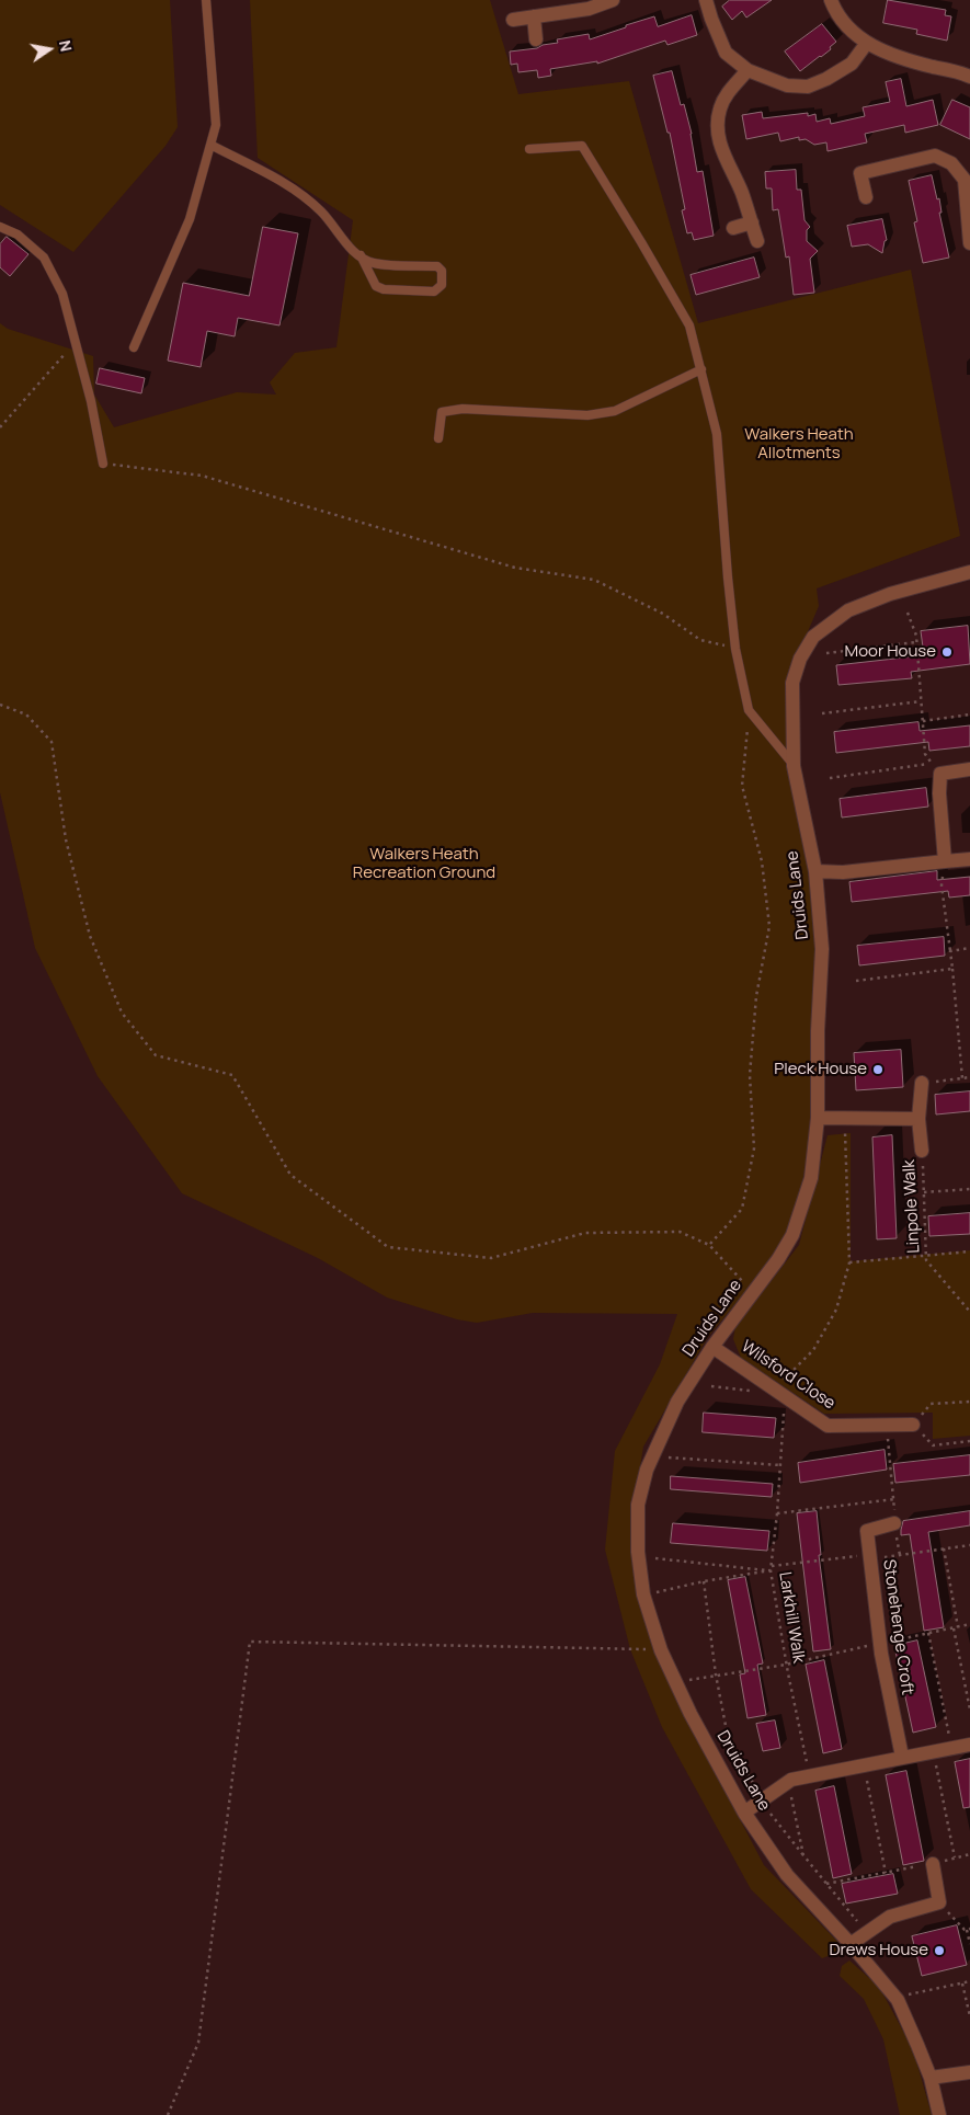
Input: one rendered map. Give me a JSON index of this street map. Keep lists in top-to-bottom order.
{
  "streets": {
    "street": ["Druids Lane", "Wilsford Close", "Stonehenge Croft"],
    "path": ["Linpole Walk", "Larkhill Walk"]
  },
  "crossings": [
    ["Druids Lane", "Wilsford Close"],
    ["Wilsford Close", "Larkhill Walk"]
  ],
  "parks": ["Walkers Heath Allotments", "Walkers Heath Recreation Ground"],
  "places": ["Moor House", "Pleck House", "Drews House"],
  "north": "right"
}
